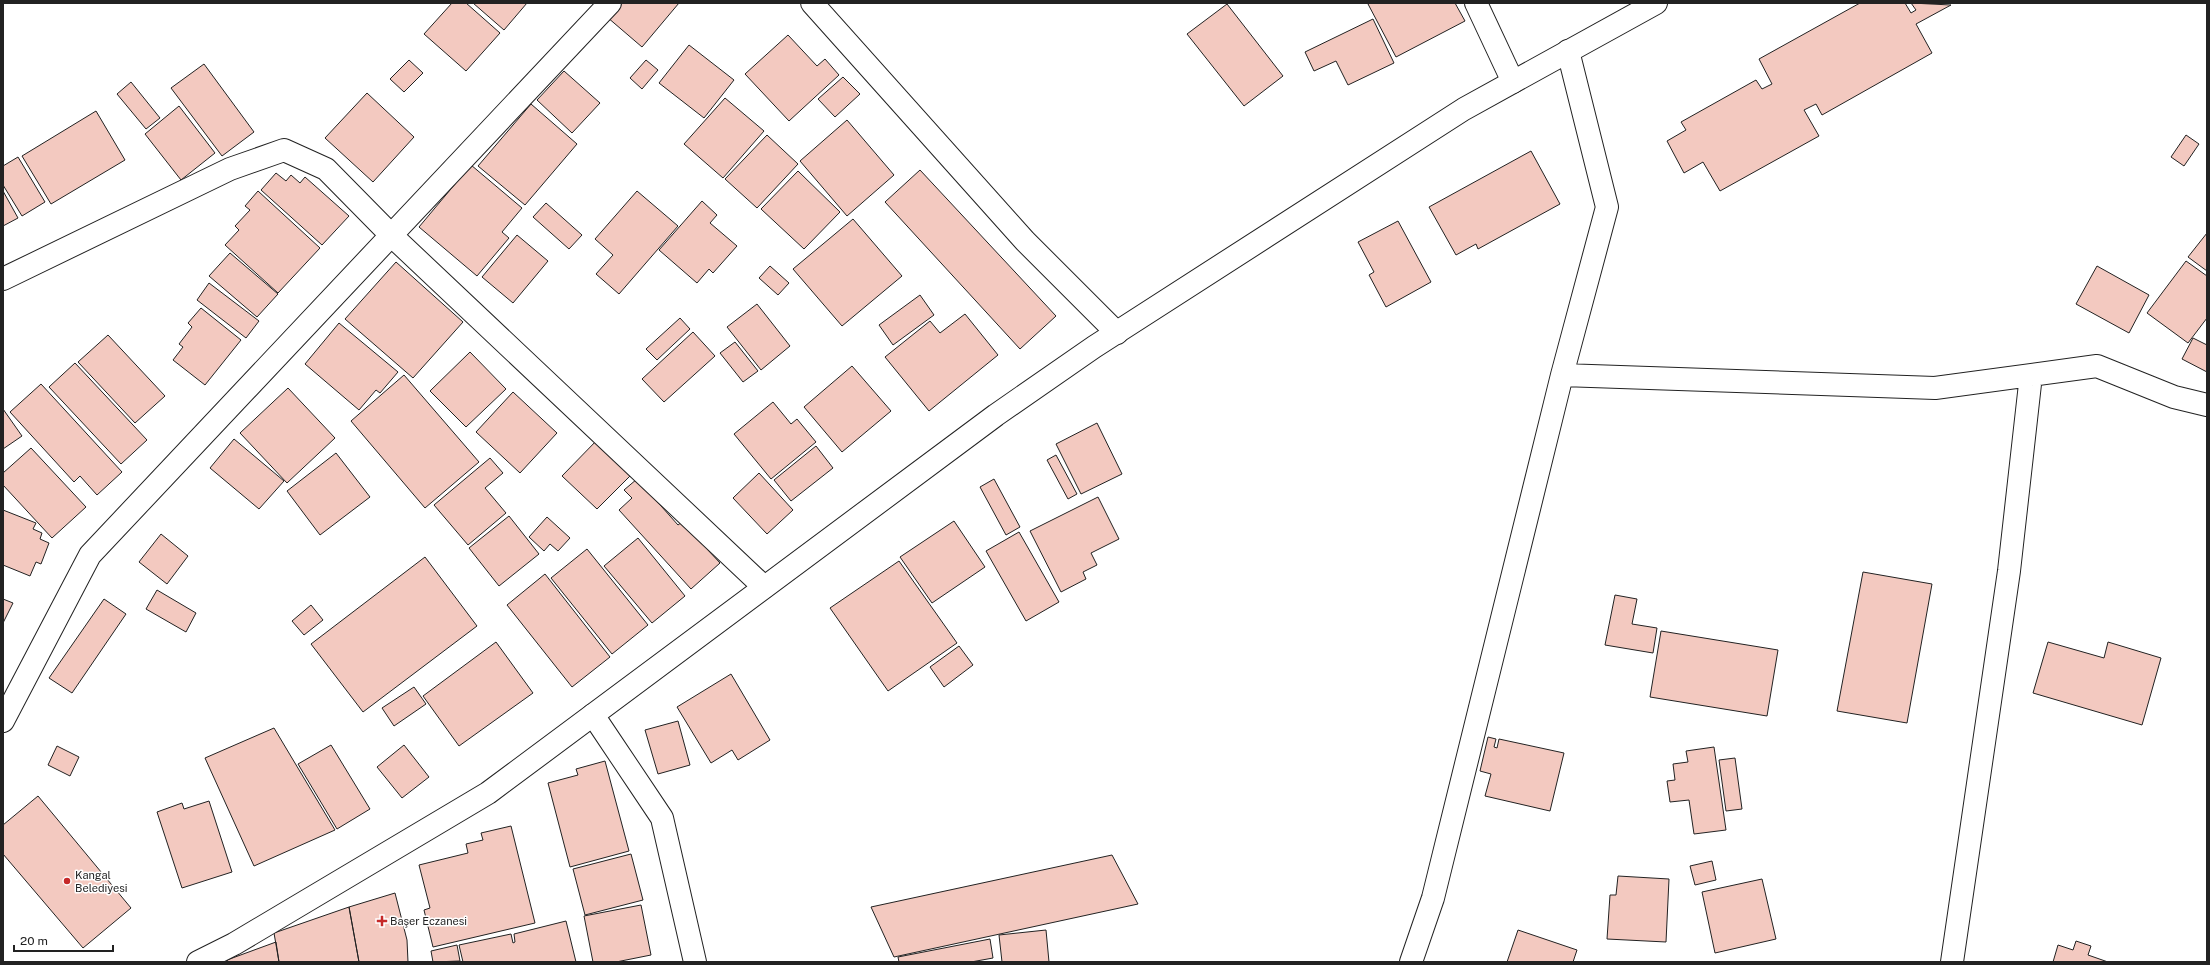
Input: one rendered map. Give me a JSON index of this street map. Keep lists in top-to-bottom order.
{
  "places": {
    "other": ["Kangal Belediyesi"],
    "health": ["Başer Eczanesi"]
  },
  "scale_bar": "20 m"
}
